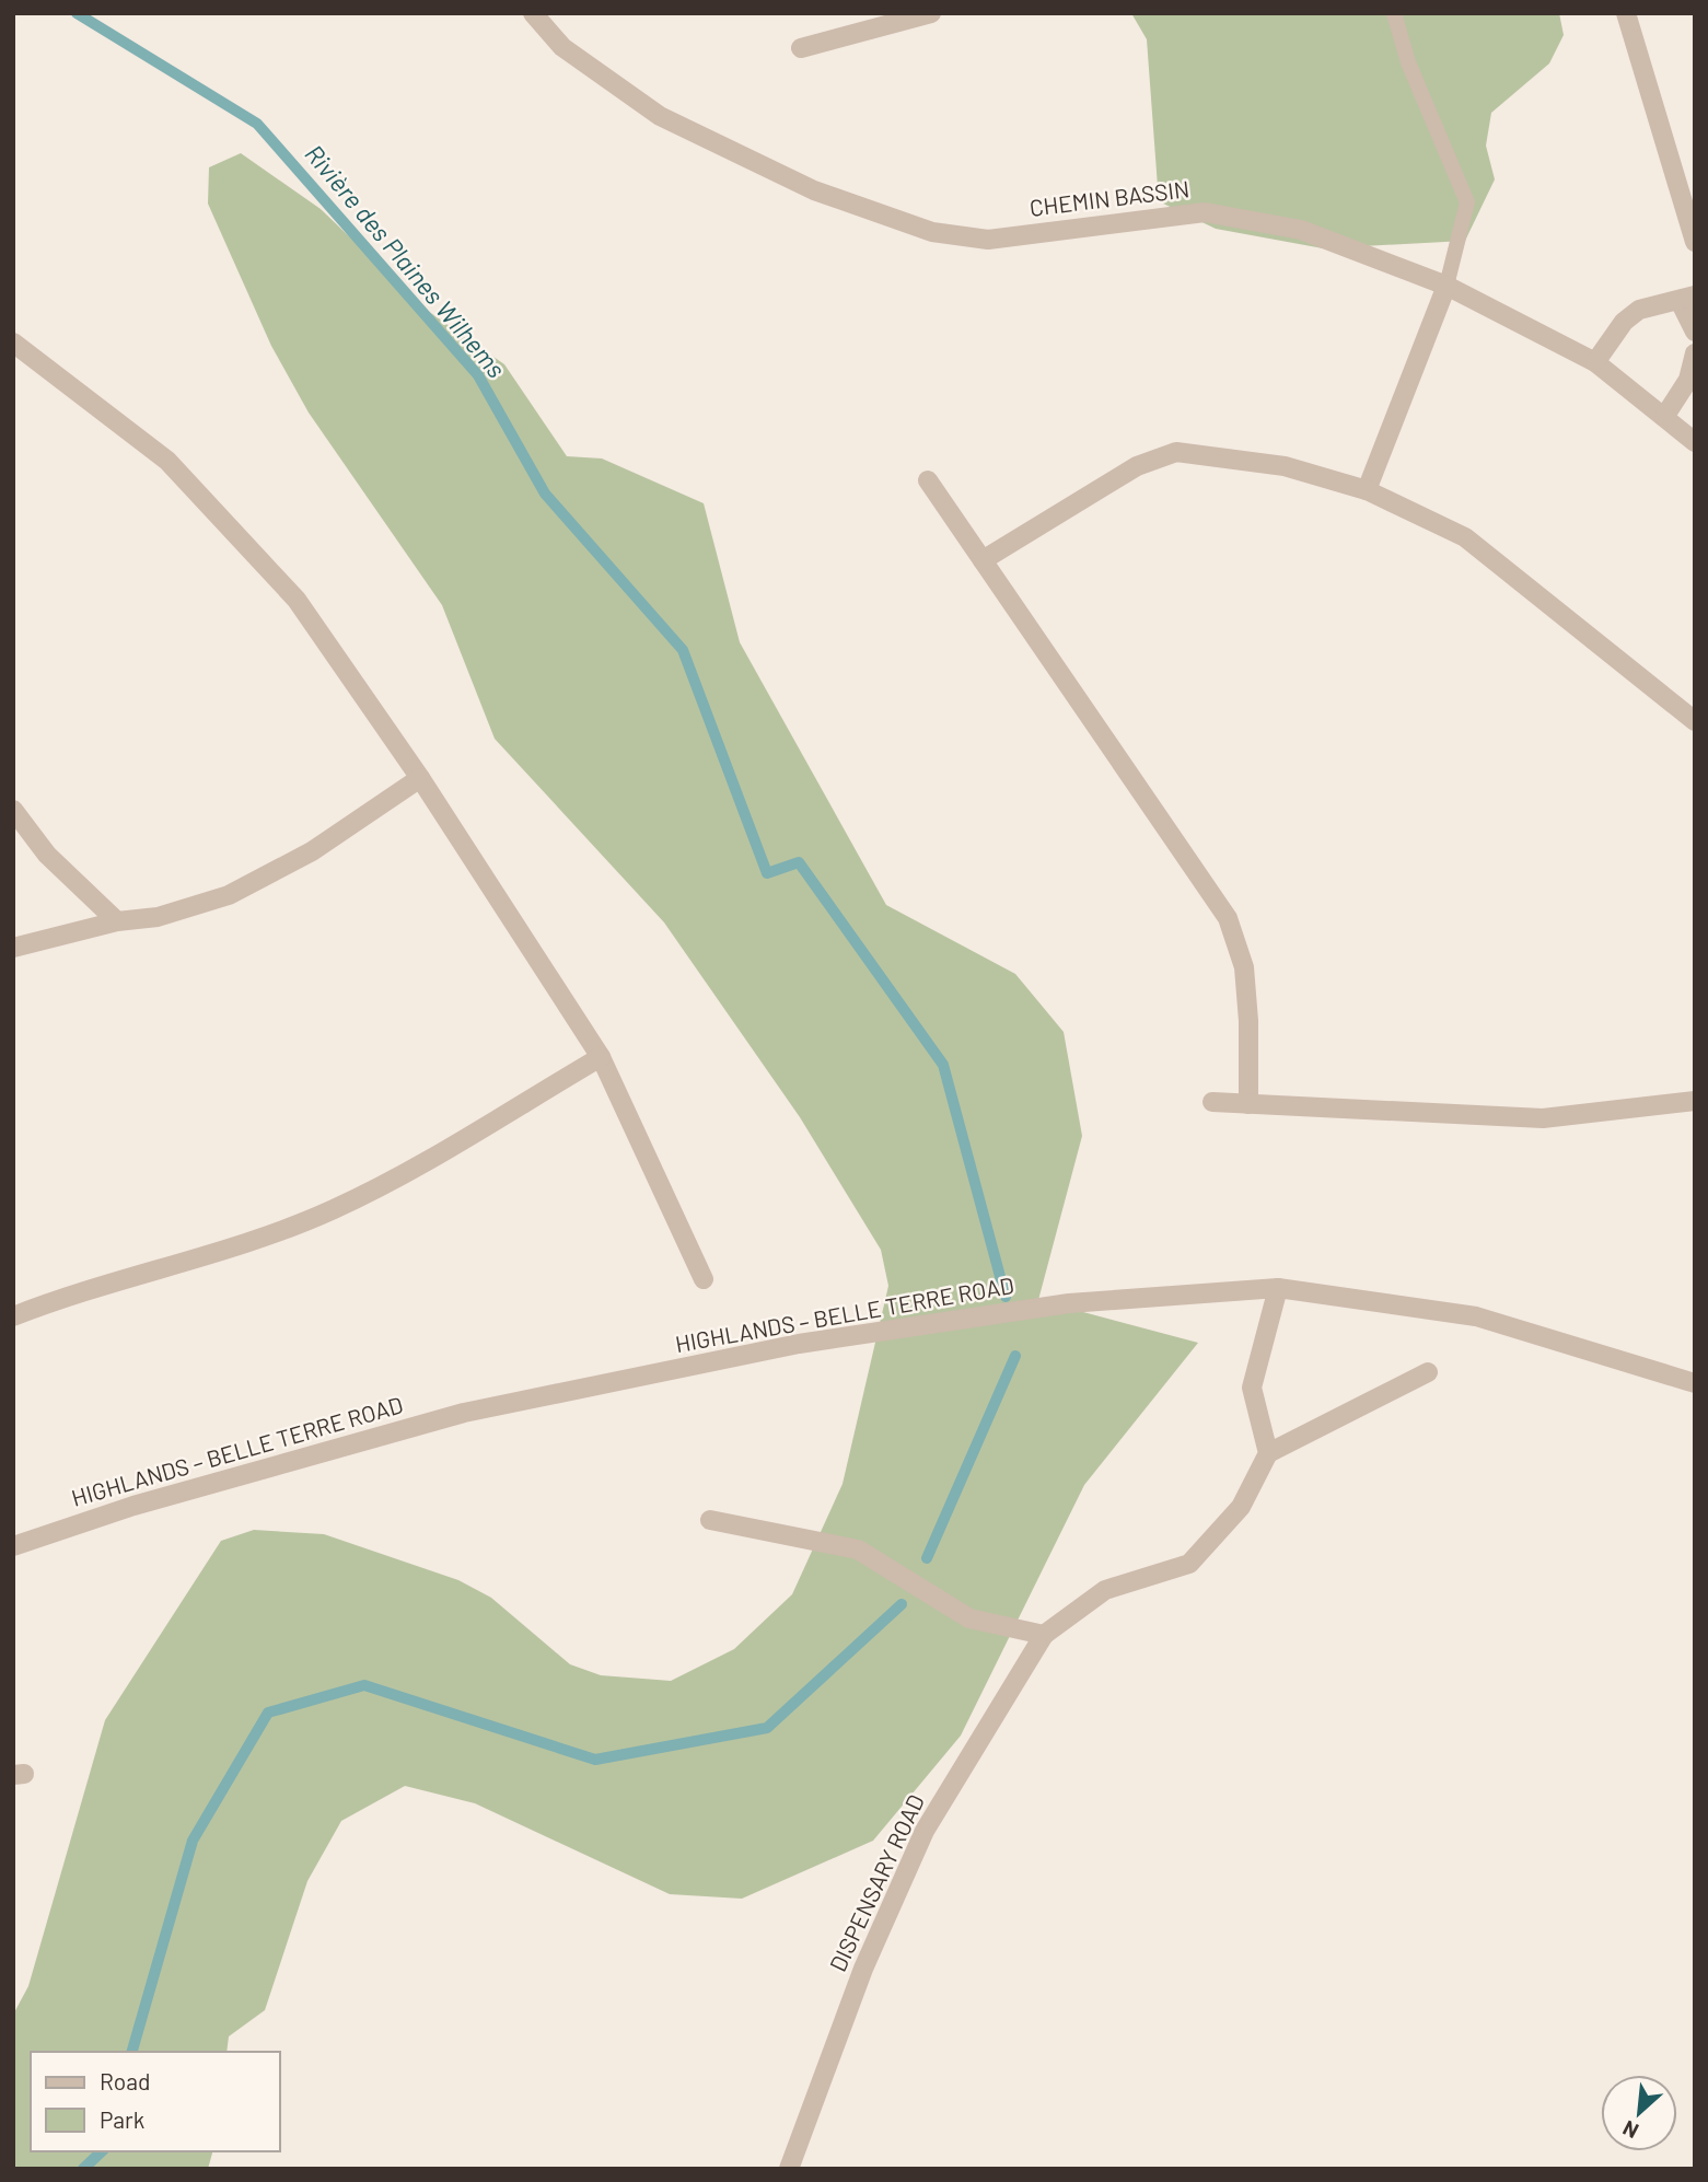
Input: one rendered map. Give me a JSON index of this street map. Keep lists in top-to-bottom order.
{
  "streets": {
    "street": ["CHEMIN BASSIN", "HIGHLANDS – BELLE TERRE ROAD", "DISPENSARY ROAD"]
  },
  "water": ["Rivière des Plaines Wilhems"],
  "legend": ["Road", "Park"],
  "north": "bottom left"
}
